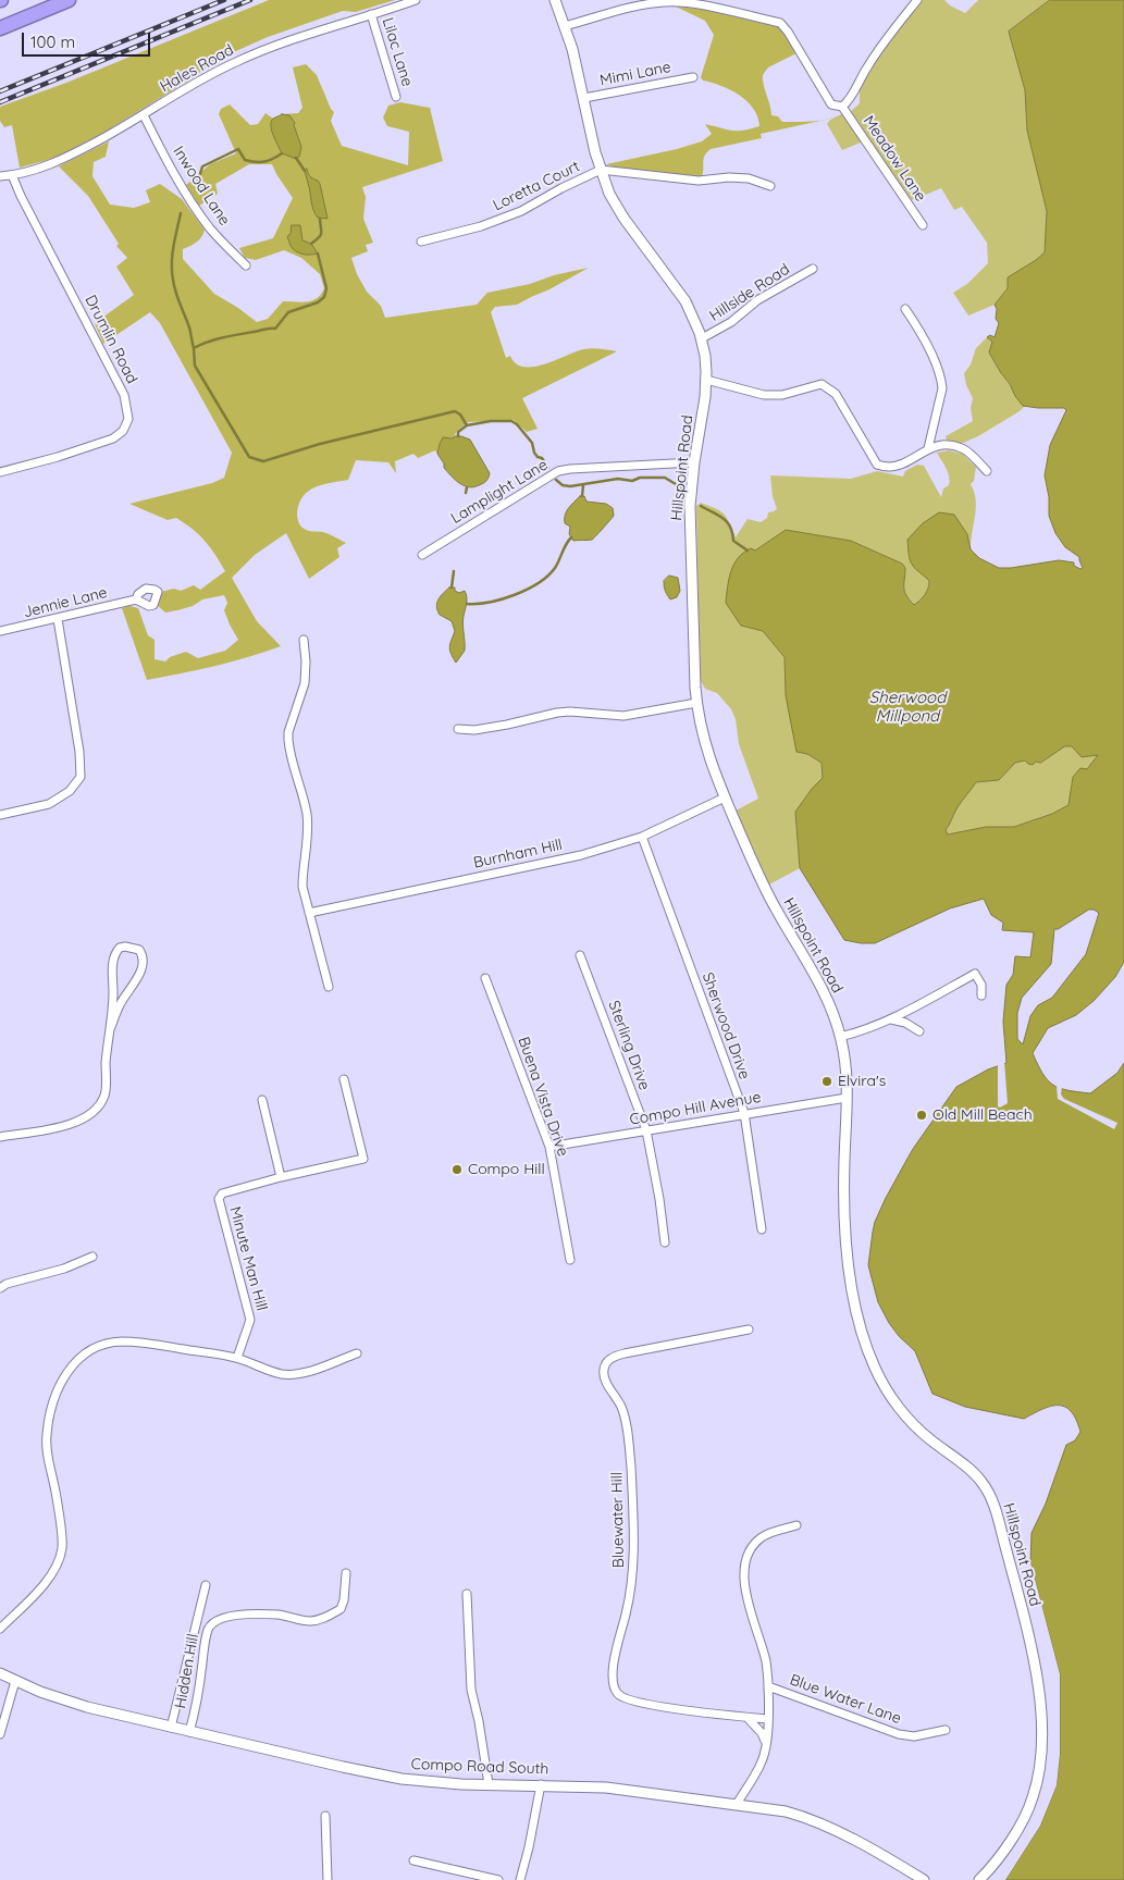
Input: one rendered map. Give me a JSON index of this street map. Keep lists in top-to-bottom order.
{
  "streets": {
    "street": [
      "Lilac Lane",
      "Hales Road",
      "Mimi Lane",
      "Meadow Lane",
      "Inwood Lane",
      "Loretta Court",
      "Hillside Road",
      "Drumlin Road",
      "Hillspoint Road",
      "Lamplight Lane",
      "Jennie Lane",
      "Burnham Hill",
      "Sherwood Drive",
      "Sterling Drive",
      "Buena Vista Drive",
      "Compo Hill Avenue",
      "Minute Man Hill",
      "Bluewater Hill",
      "Hidden Hill",
      "Blue Water Lane",
      "Compo Road South"
    ]
  },
  "crossings": [
    ["Lilac Lane", "Hales Road"],
    ["Hales Road", "Inwood Lane"],
    ["Hales Road", "Drumlin Road"],
    ["Mimi Lane", "Hillspoint Road"],
    ["Meadow Lane", "Hillspoint Road"],
    ["Loretta Court", "Hillspoint Road"],
    ["Hillside Road", "Hillspoint Road"],
    ["Hillspoint Road", "Lamplight Lane"],
    ["Hillspoint Road", "Burnham Hill"],
    ["Hillspoint Road", "Compo Hill Avenue"],
    ["Burnham Hill", "Sherwood Drive"],
    ["Sherwood Drive", "Compo Hill Avenue"],
    ["Sterling Drive", "Compo Hill Avenue"],
    ["Buena Vista Drive", "Compo Hill Avenue"],
    ["Hidden Hill", "Compo Road South"]
  ],
  "water": ["Sherwood Millpond"],
  "places": ["Elvira's", "Old Mill Beach", "Compo Hill"],
  "scale_bar": "100 m"
}
